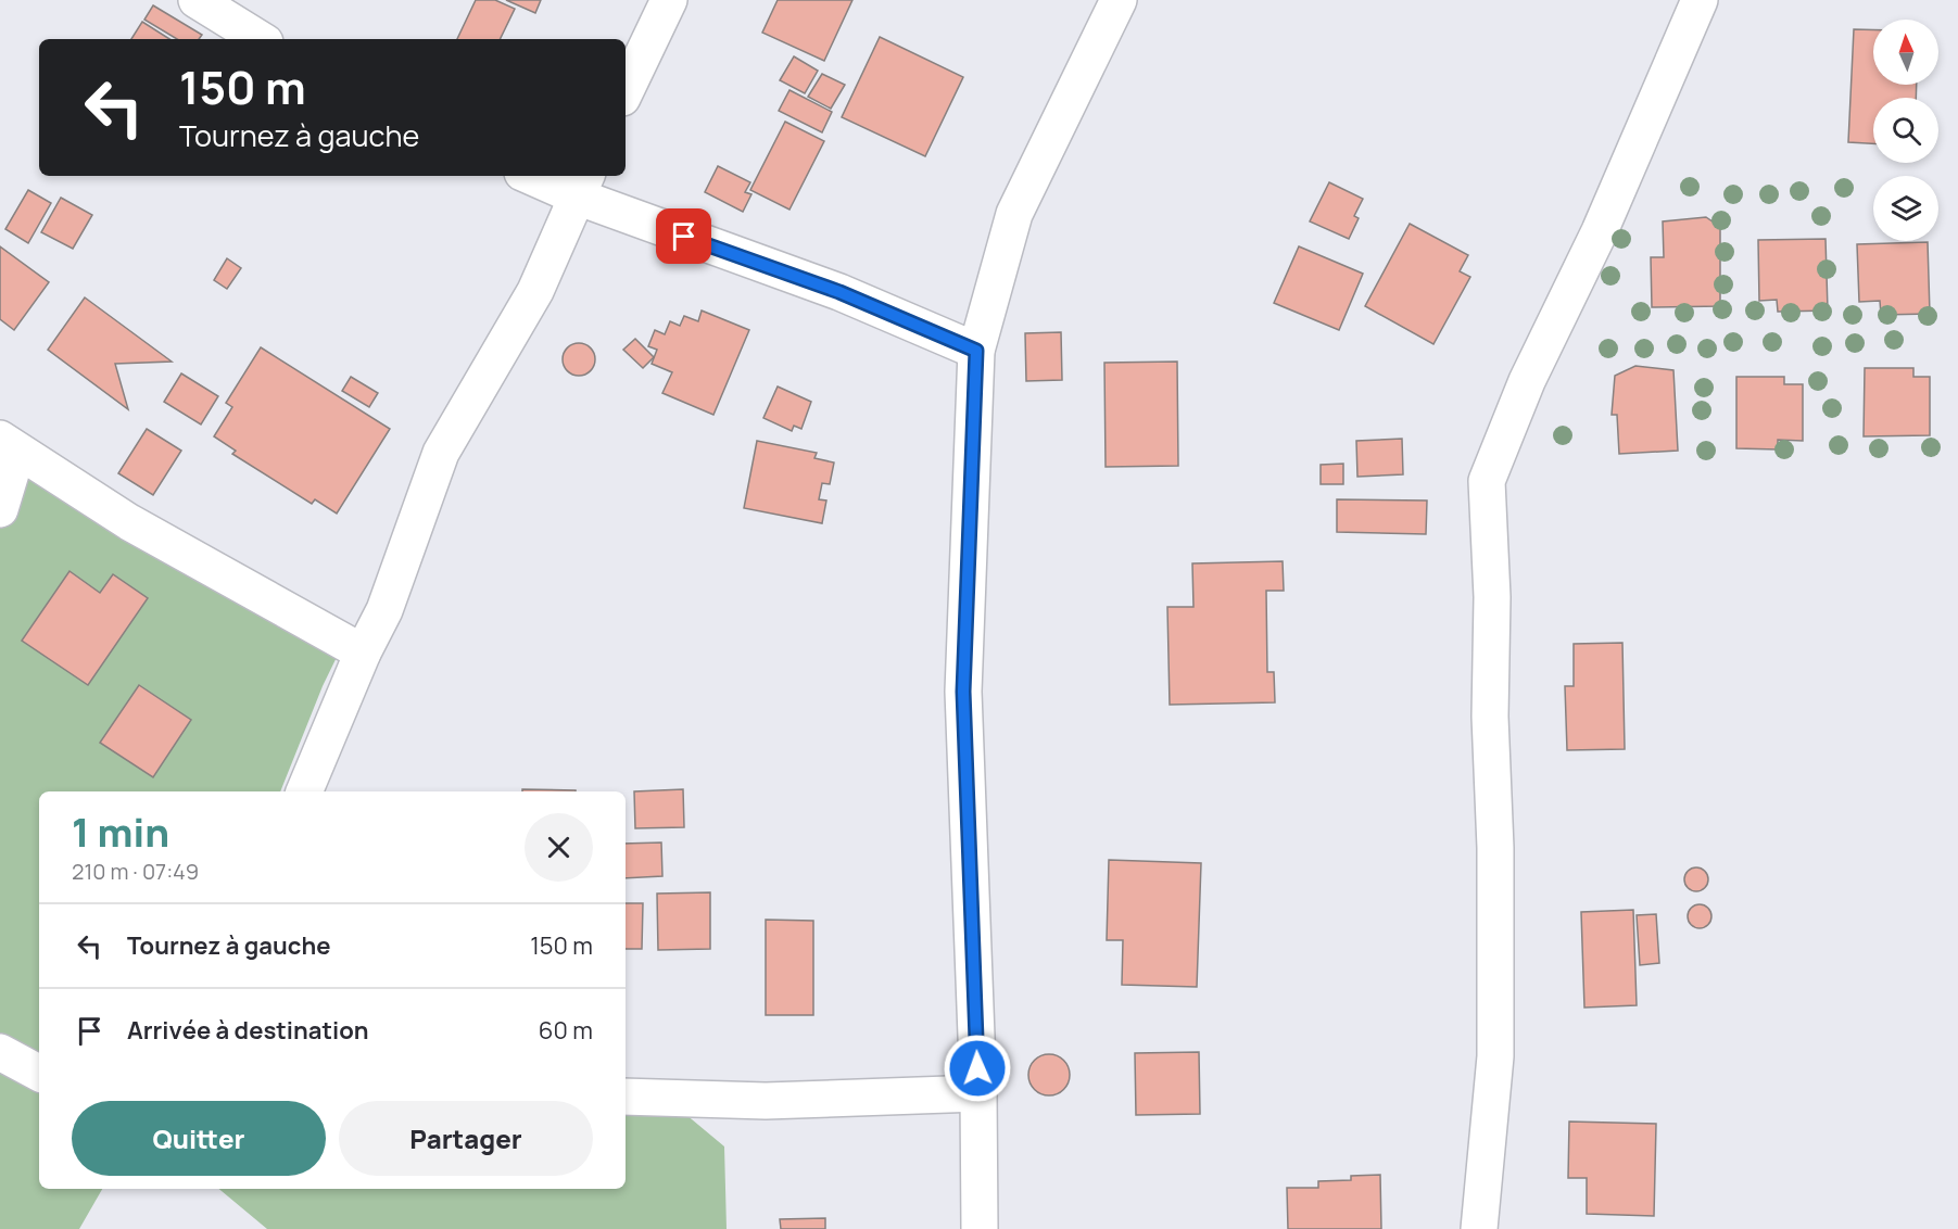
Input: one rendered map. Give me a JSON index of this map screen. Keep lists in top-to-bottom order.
{
  "north": "top",
  "page": {
    "turn": ["150 m", "Tournez à gauche"],
    "heading": ["1 min", "210 m · 07:49"],
    "list": [
      {
        "name": "Tournez à gauche",
        "value": "150 m"
      },
      {
        "name": "Arrivée à destination",
        "value": "60 m"
      }
    ],
    "buttons": ["Quitter", "Partager"]
  }
}
